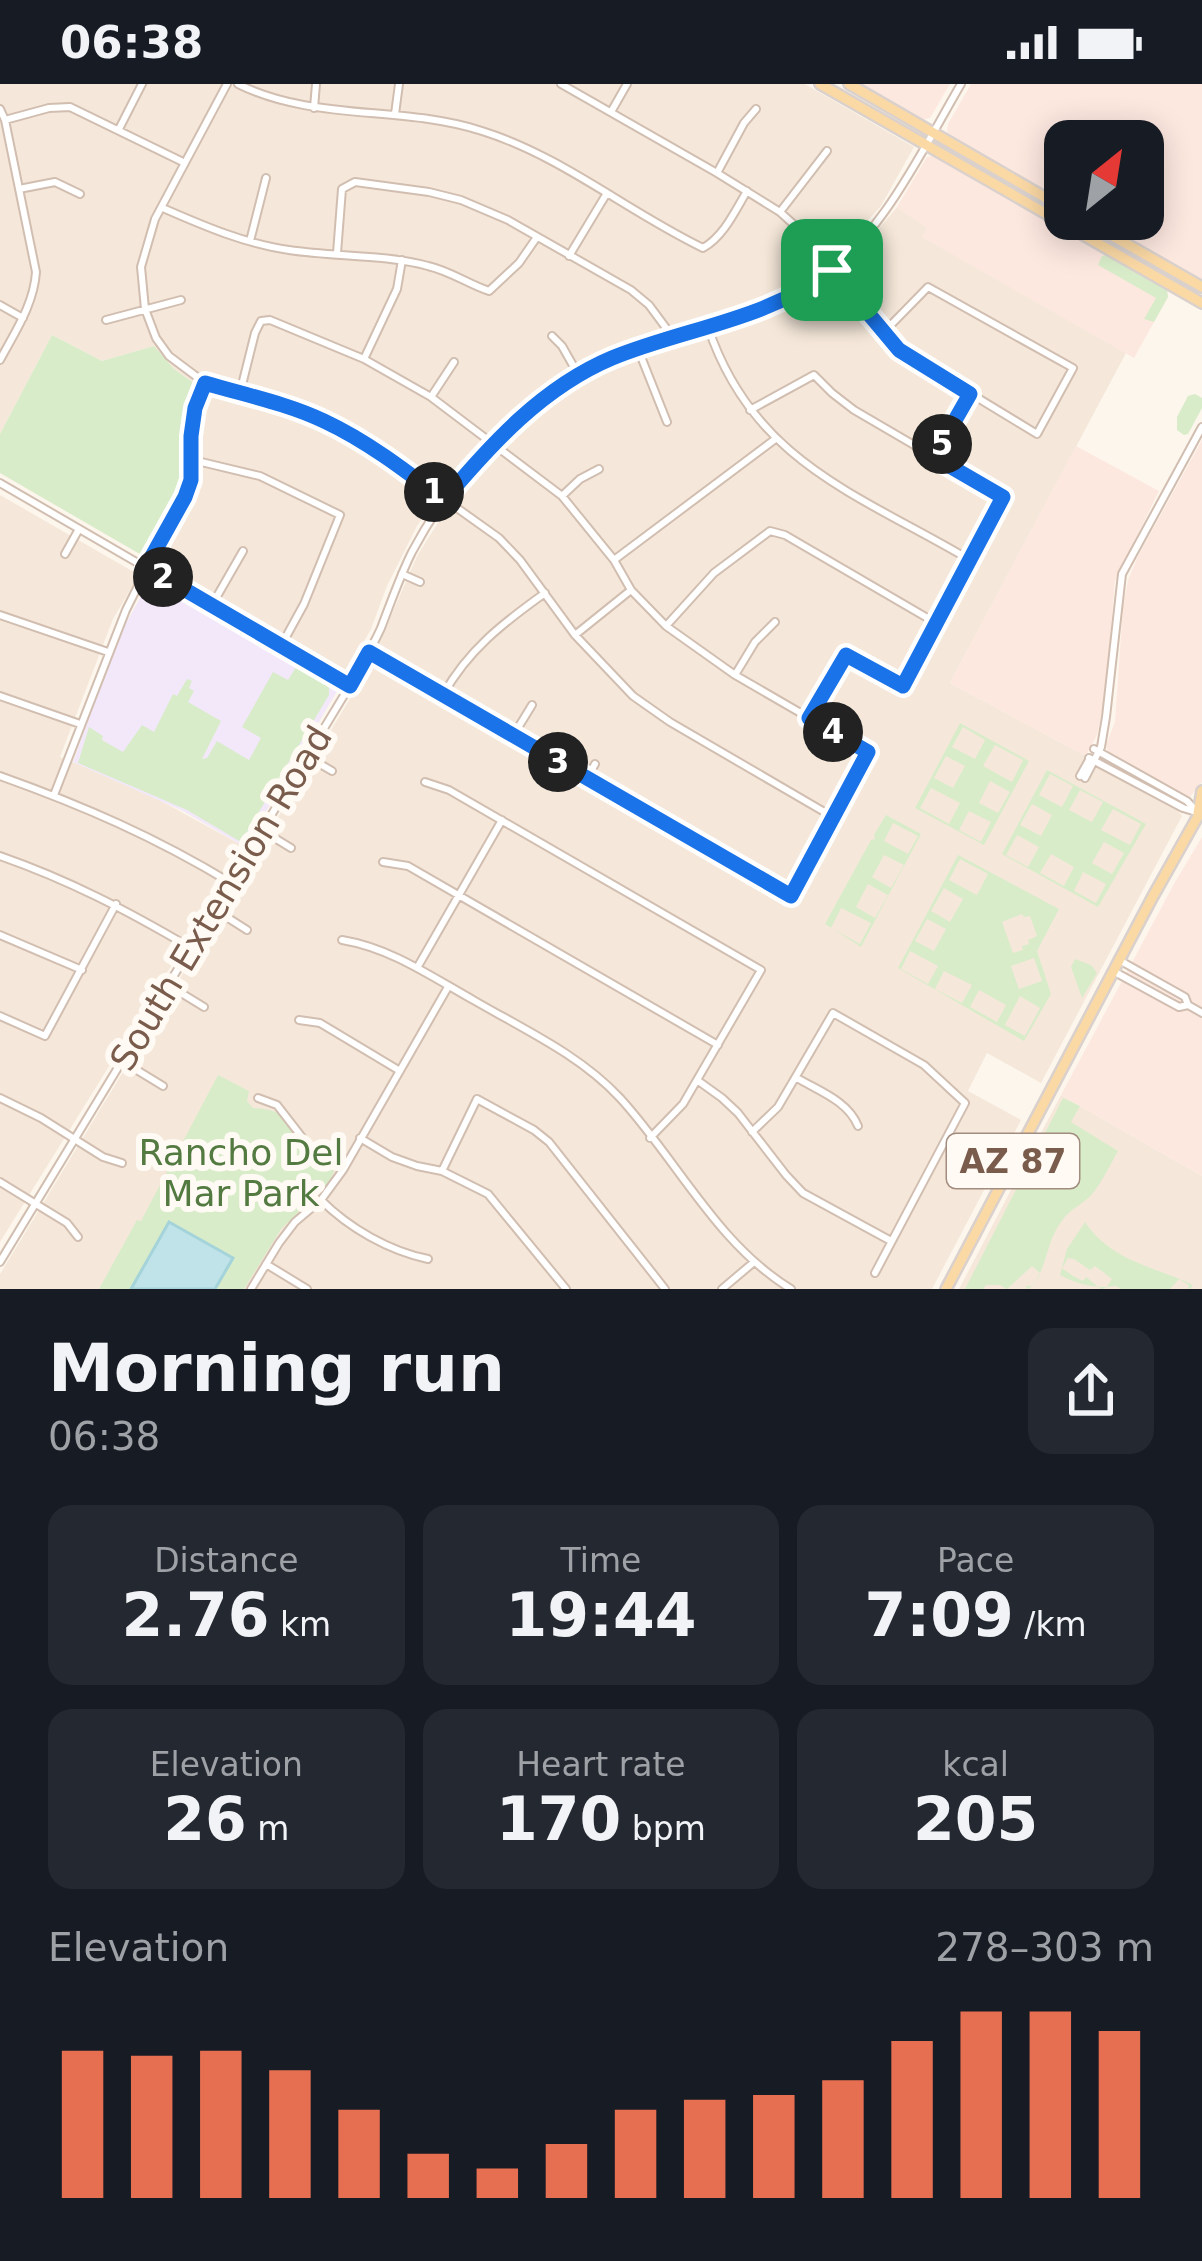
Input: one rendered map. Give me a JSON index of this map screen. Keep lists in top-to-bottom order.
{
  "streets": {
    "main road": ["AZ 87"],
    "street": ["South Extension Road"]
  },
  "parks": ["Rancho Del Mar Park"],
  "north": "top right",
  "page": {
    "status": "06:38",
    "pins": [
      "5",
      "1",
      "2",
      "4",
      "3"
    ],
    "heading": ["Morning run", "06:38"],
    "stats": [
      ["Distance", "2.76 km"],
      ["Time", "19:44"],
      ["Pace", "7:09 /km"],
      ["Elevation", "26 m"],
      ["Heart rate", "170 bpm"],
      ["kcal", "205"]
    ],
    "chart": ["Elevation", "278–303 m"]
  }
}
